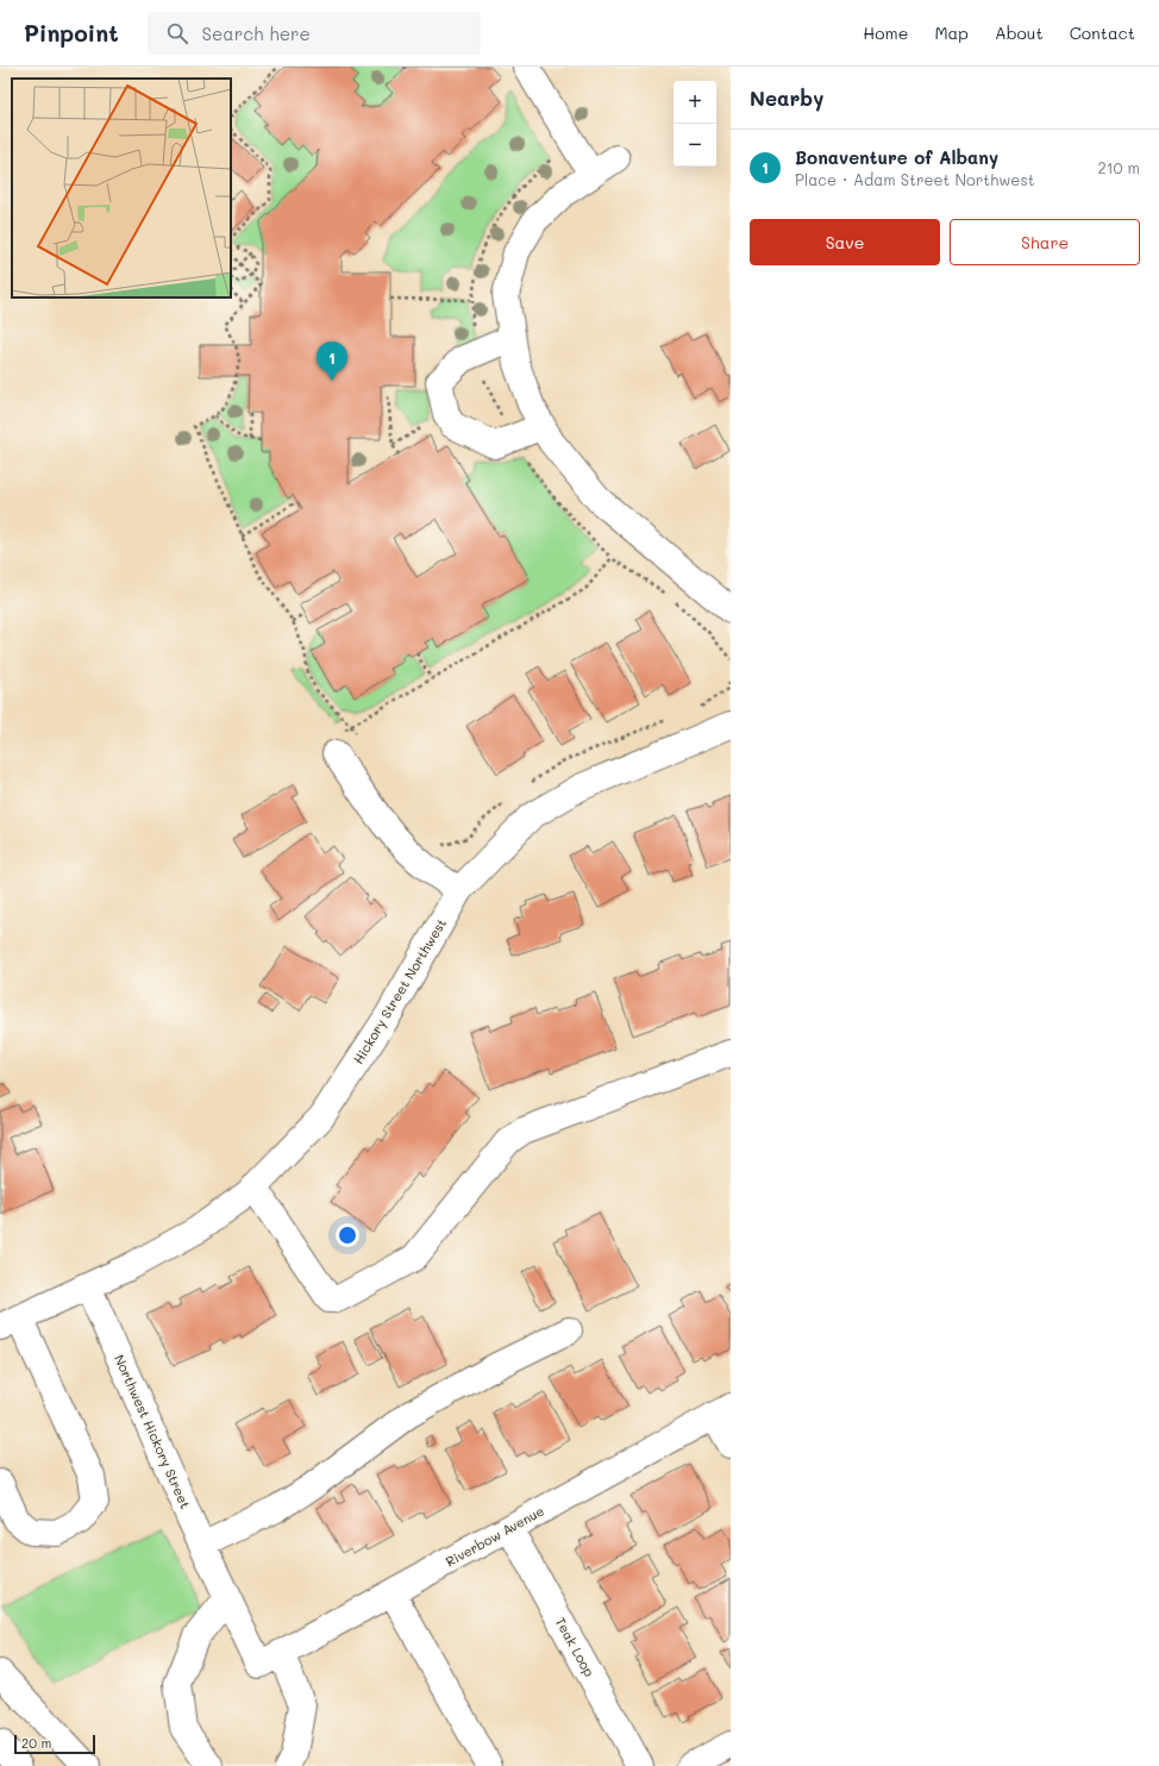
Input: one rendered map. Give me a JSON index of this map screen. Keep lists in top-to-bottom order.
{
  "streets": {
    "street": [
      "Hickory Street Northwest",
      "Northwest Hickory Street",
      "Riverbow Avenue",
      "Teak Loop"
    ]
  },
  "crossings": [
    ["Hickory Street Northwest", "Northwest Hickory Street"],
    ["Northwest Hickory Street", "Riverbow Avenue"],
    ["Riverbow Avenue", "Teak Loop"]
  ],
  "scale_bar": "20 m",
  "page": {
    "header": "Pinpoint",
    "search": "Search here",
    "nav": [
      "Home",
      "Map",
      "About",
      "Contact"
    ],
    "heading": "Nearby",
    "map_buttons": ["+", "−"],
    "list": [
      {
        "mark": "1",
        "name": "Bonaventure of Albany",
        "note": "Place · Adam Street Northwest",
        "value": "210 m"
      }
    ],
    "buttons": ["Save", "Share"],
    "pins": "1",
    "scale": "20 m"
  }
}
